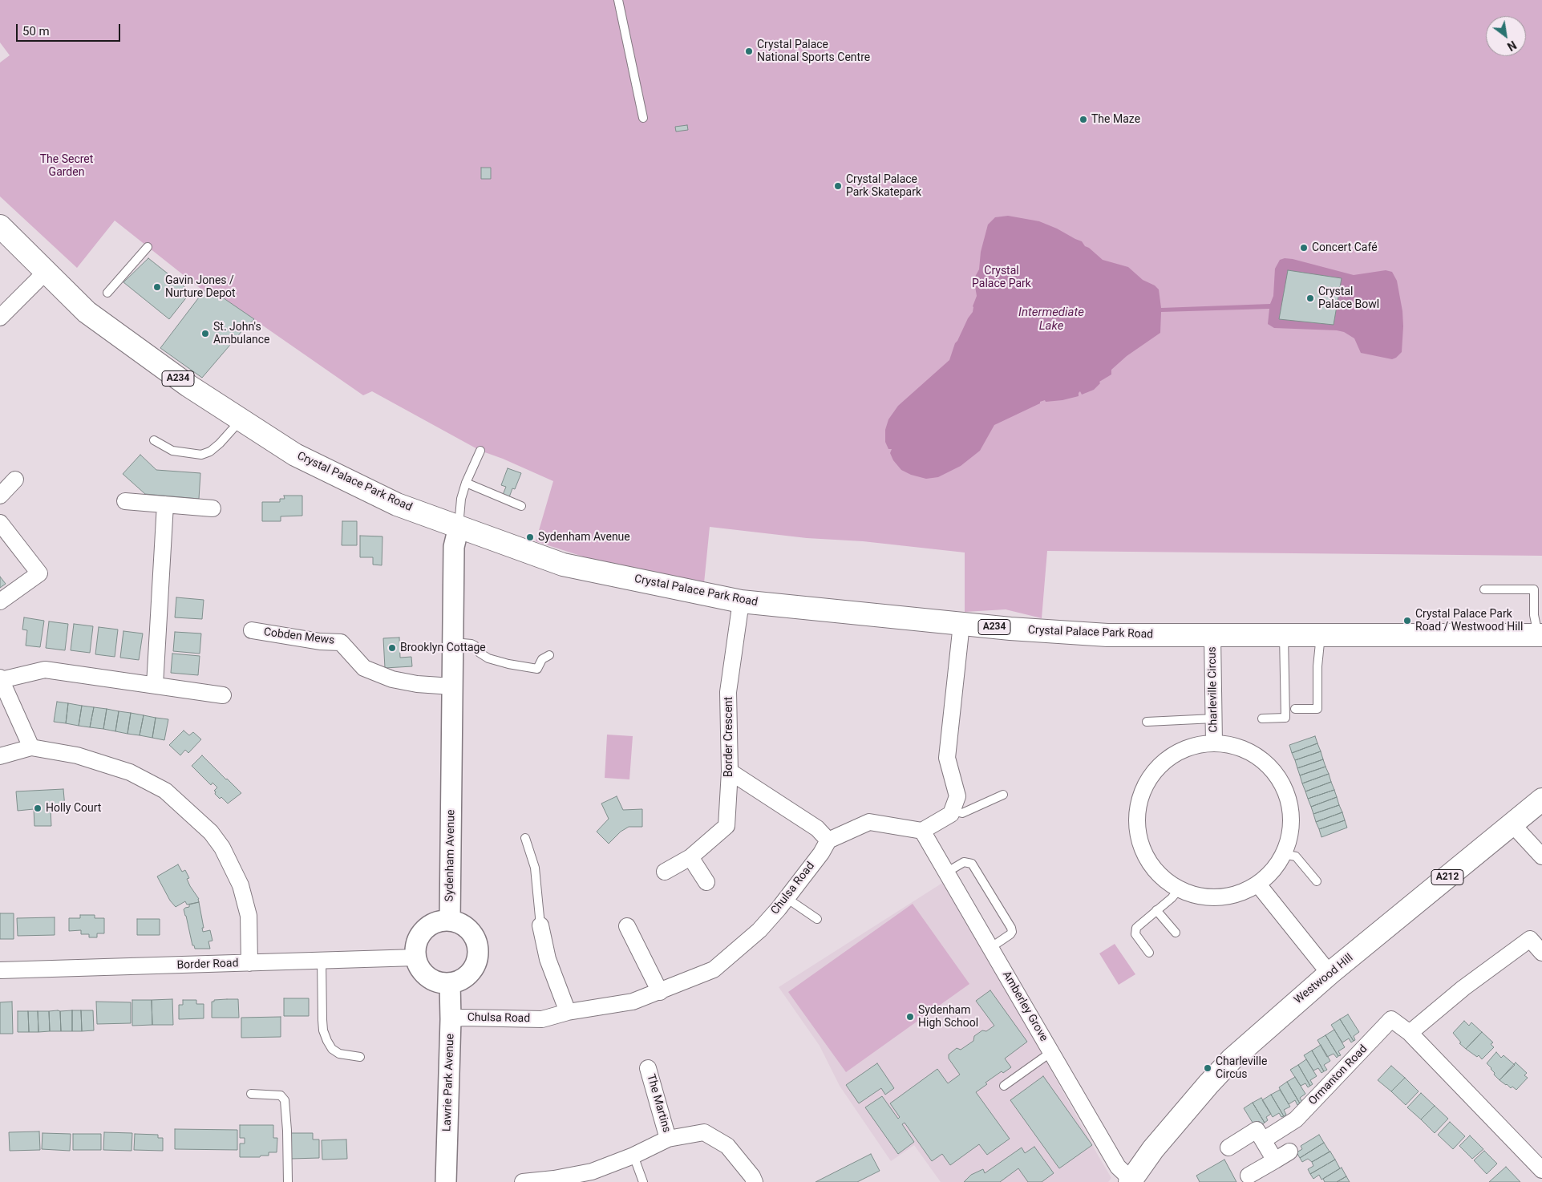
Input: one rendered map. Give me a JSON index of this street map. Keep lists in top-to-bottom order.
{
  "streets": {
    "main road": [
      "A234",
      "Crystal Palace Park Road",
      "A212",
      "Westwood Hill"
    ],
    "street": [
      "Cobden Mews",
      "Charleville Circus",
      "Border Crescent",
      "Sydenham Avenue",
      "Chulsa Road",
      "Border Road",
      "Amberley Grove",
      "Ormanton Road",
      "Lawrie Park Avenue",
      "The Martins"
    ]
  },
  "crossings": [
    ["Crystal Palace Park Road", "Charleville Circus"],
    ["Crystal Palace Park Road", "Border Crescent"],
    ["Crystal Palace Park Road", "Sydenham Avenue"],
    ["Cobden Mews", "Sydenham Avenue"],
    ["Sydenham Avenue", "Border Road"],
    ["Sydenham Avenue", "Lawrie Park Avenue"],
    ["Chulsa Road", "Lawrie Park Avenue"],
    ["Border Road", "Lawrie Park Avenue"],
    ["Westwood Hill", "Amberley Grove"]
  ],
  "water": ["Intermediate Lake"],
  "parks": ["The Secret Garden", "Crystal Palace Park"],
  "places": [
    "Crystal Palace National Sports Centre",
    "The Maze",
    "Crystal Palace Park Skatepark",
    "Concert Café",
    "Gavin Jones / Nurture Depot",
    "Crystal Palace Bowl",
    "St. John's Ambulance",
    "Sydenham Avenue",
    "Crystal Palace Park Road / Westwood Hill",
    "Brooklyn Cottage",
    "Holly Court",
    "Sydenham High School",
    "Charleville Circus"
  ],
  "scale_bar": "50 m",
  "north": "bottom right"
}
